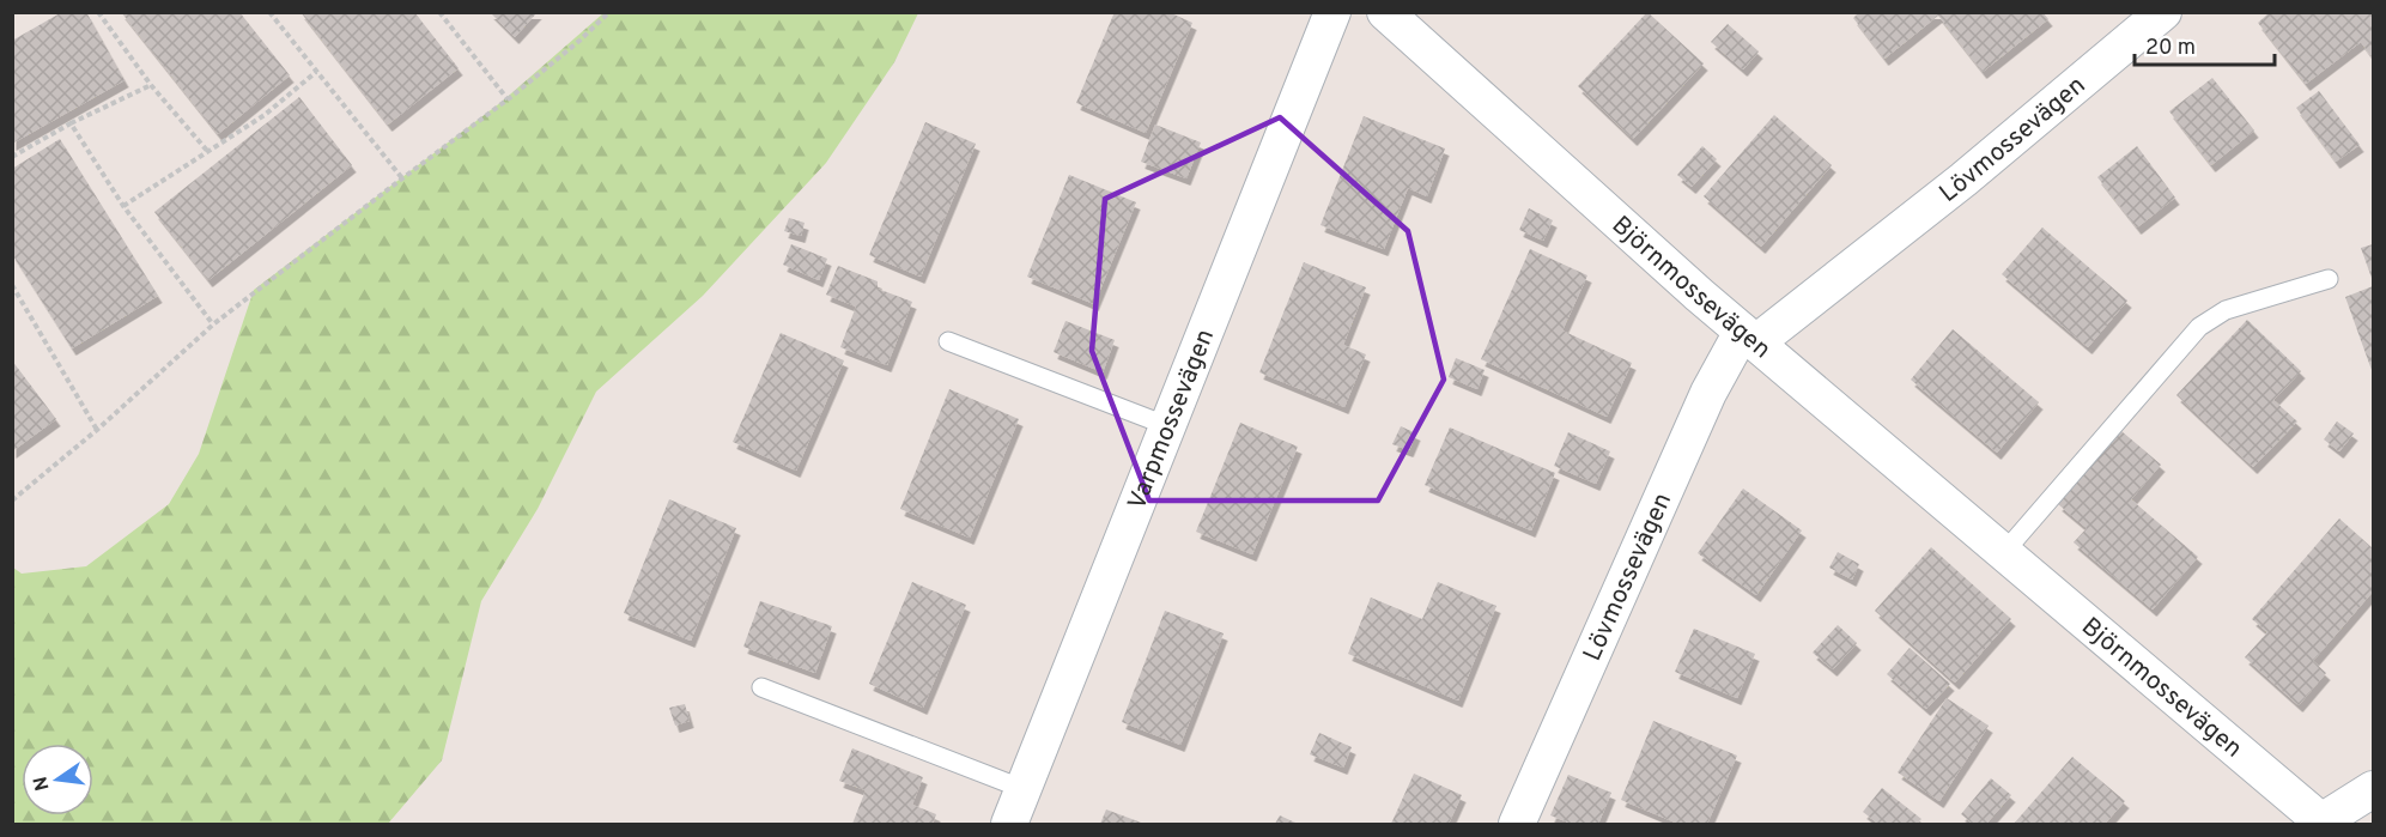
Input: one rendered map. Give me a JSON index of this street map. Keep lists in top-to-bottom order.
{
  "streets": {
    "street": ["Lövmossevägen", "Björnmossevägen", "Varpmossevägen"]
  },
  "crossings": [
    ["Lövmossevägen", "Björnmossevägen"]
  ],
  "scale_bar": "20 m",
  "north": "left"
}
